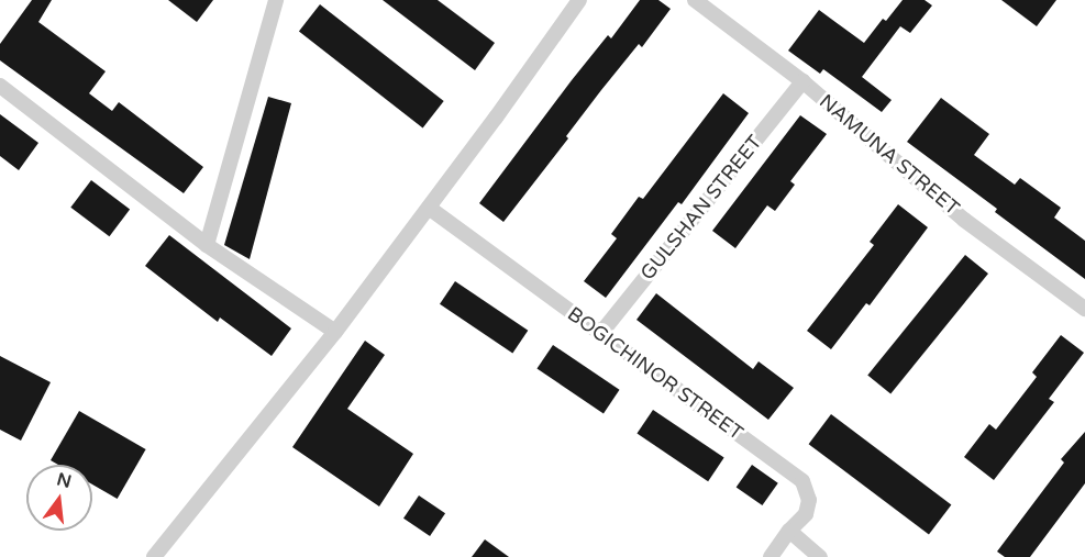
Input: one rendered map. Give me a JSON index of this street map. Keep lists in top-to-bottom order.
{
  "streets": {
    "street": ["NAMUNA STREET", "GULSHAN STREET", "BOGICHINOR STREET"]
  },
  "crossings": [
    ["NAMUNA STREET", "GULSHAN STREET"],
    ["GULSHAN STREET", "BOGICHINOR STREET"]
  ],
  "north": "top"
}
